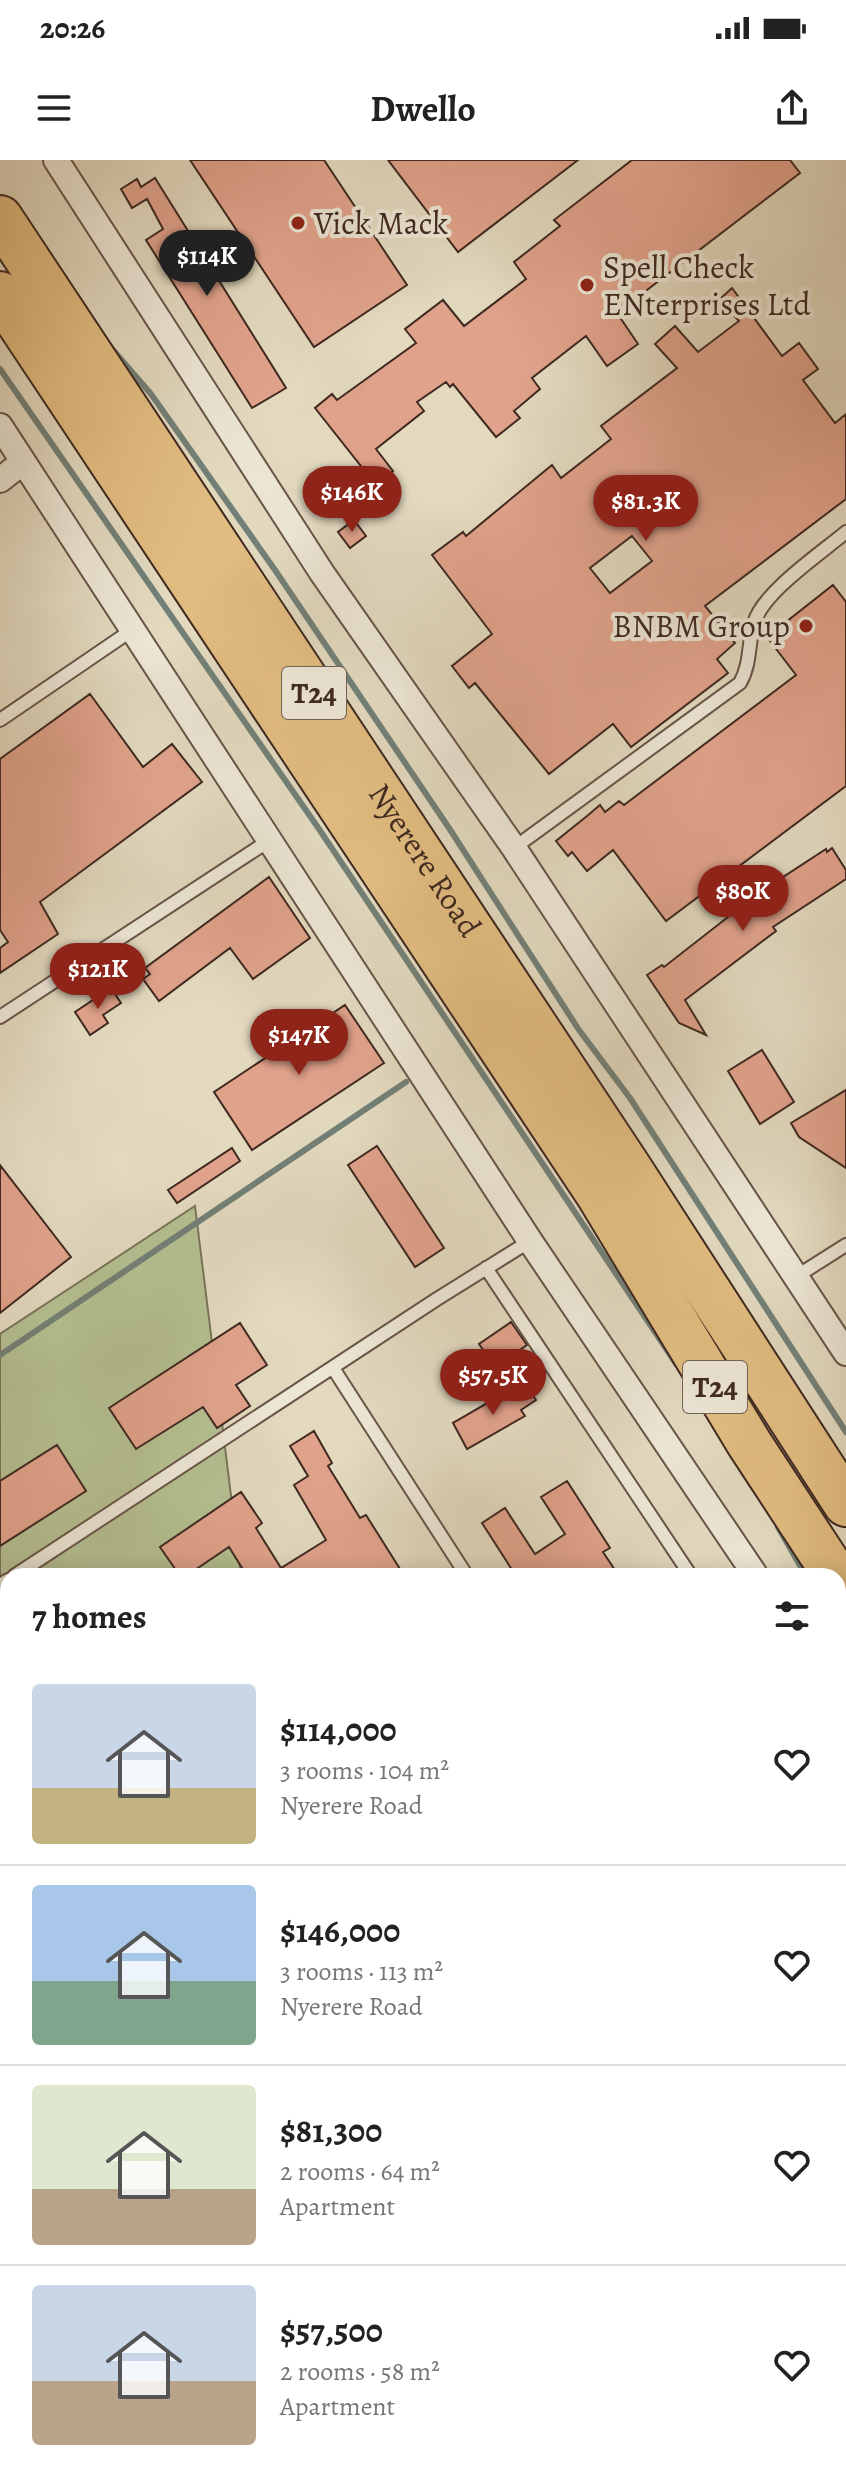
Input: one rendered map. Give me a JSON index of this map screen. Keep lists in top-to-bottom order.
{
  "streets": {
    "highway": ["T24", "Nyerere Road"]
  },
  "places": ["Vick Mack", "Spell Check ENterprises Ltd", "BNBM Group"],
  "page": {
    "status": "20:26",
    "header": "Dwello",
    "price": [
      "$114K",
      "$146K",
      "$81.3K",
      "$80K",
      "$121K",
      "$147K",
      "$57.5K"
    ],
    "heading": "7 homes",
    "list": [
      {
        "name": "$114,000",
        "note": "3 rooms · 104 m² · Nyerere Road"
      },
      {
        "name": "$146,000",
        "note": "3 rooms · 113 m² · Nyerere Road"
      },
      {
        "name": "$81,300",
        "note": "2 rooms · 64 m² · Apartment"
      },
      {
        "name": "$57,500",
        "note": "2 rooms · 58 m² · Apartment"
      }
    ]
  }
}
